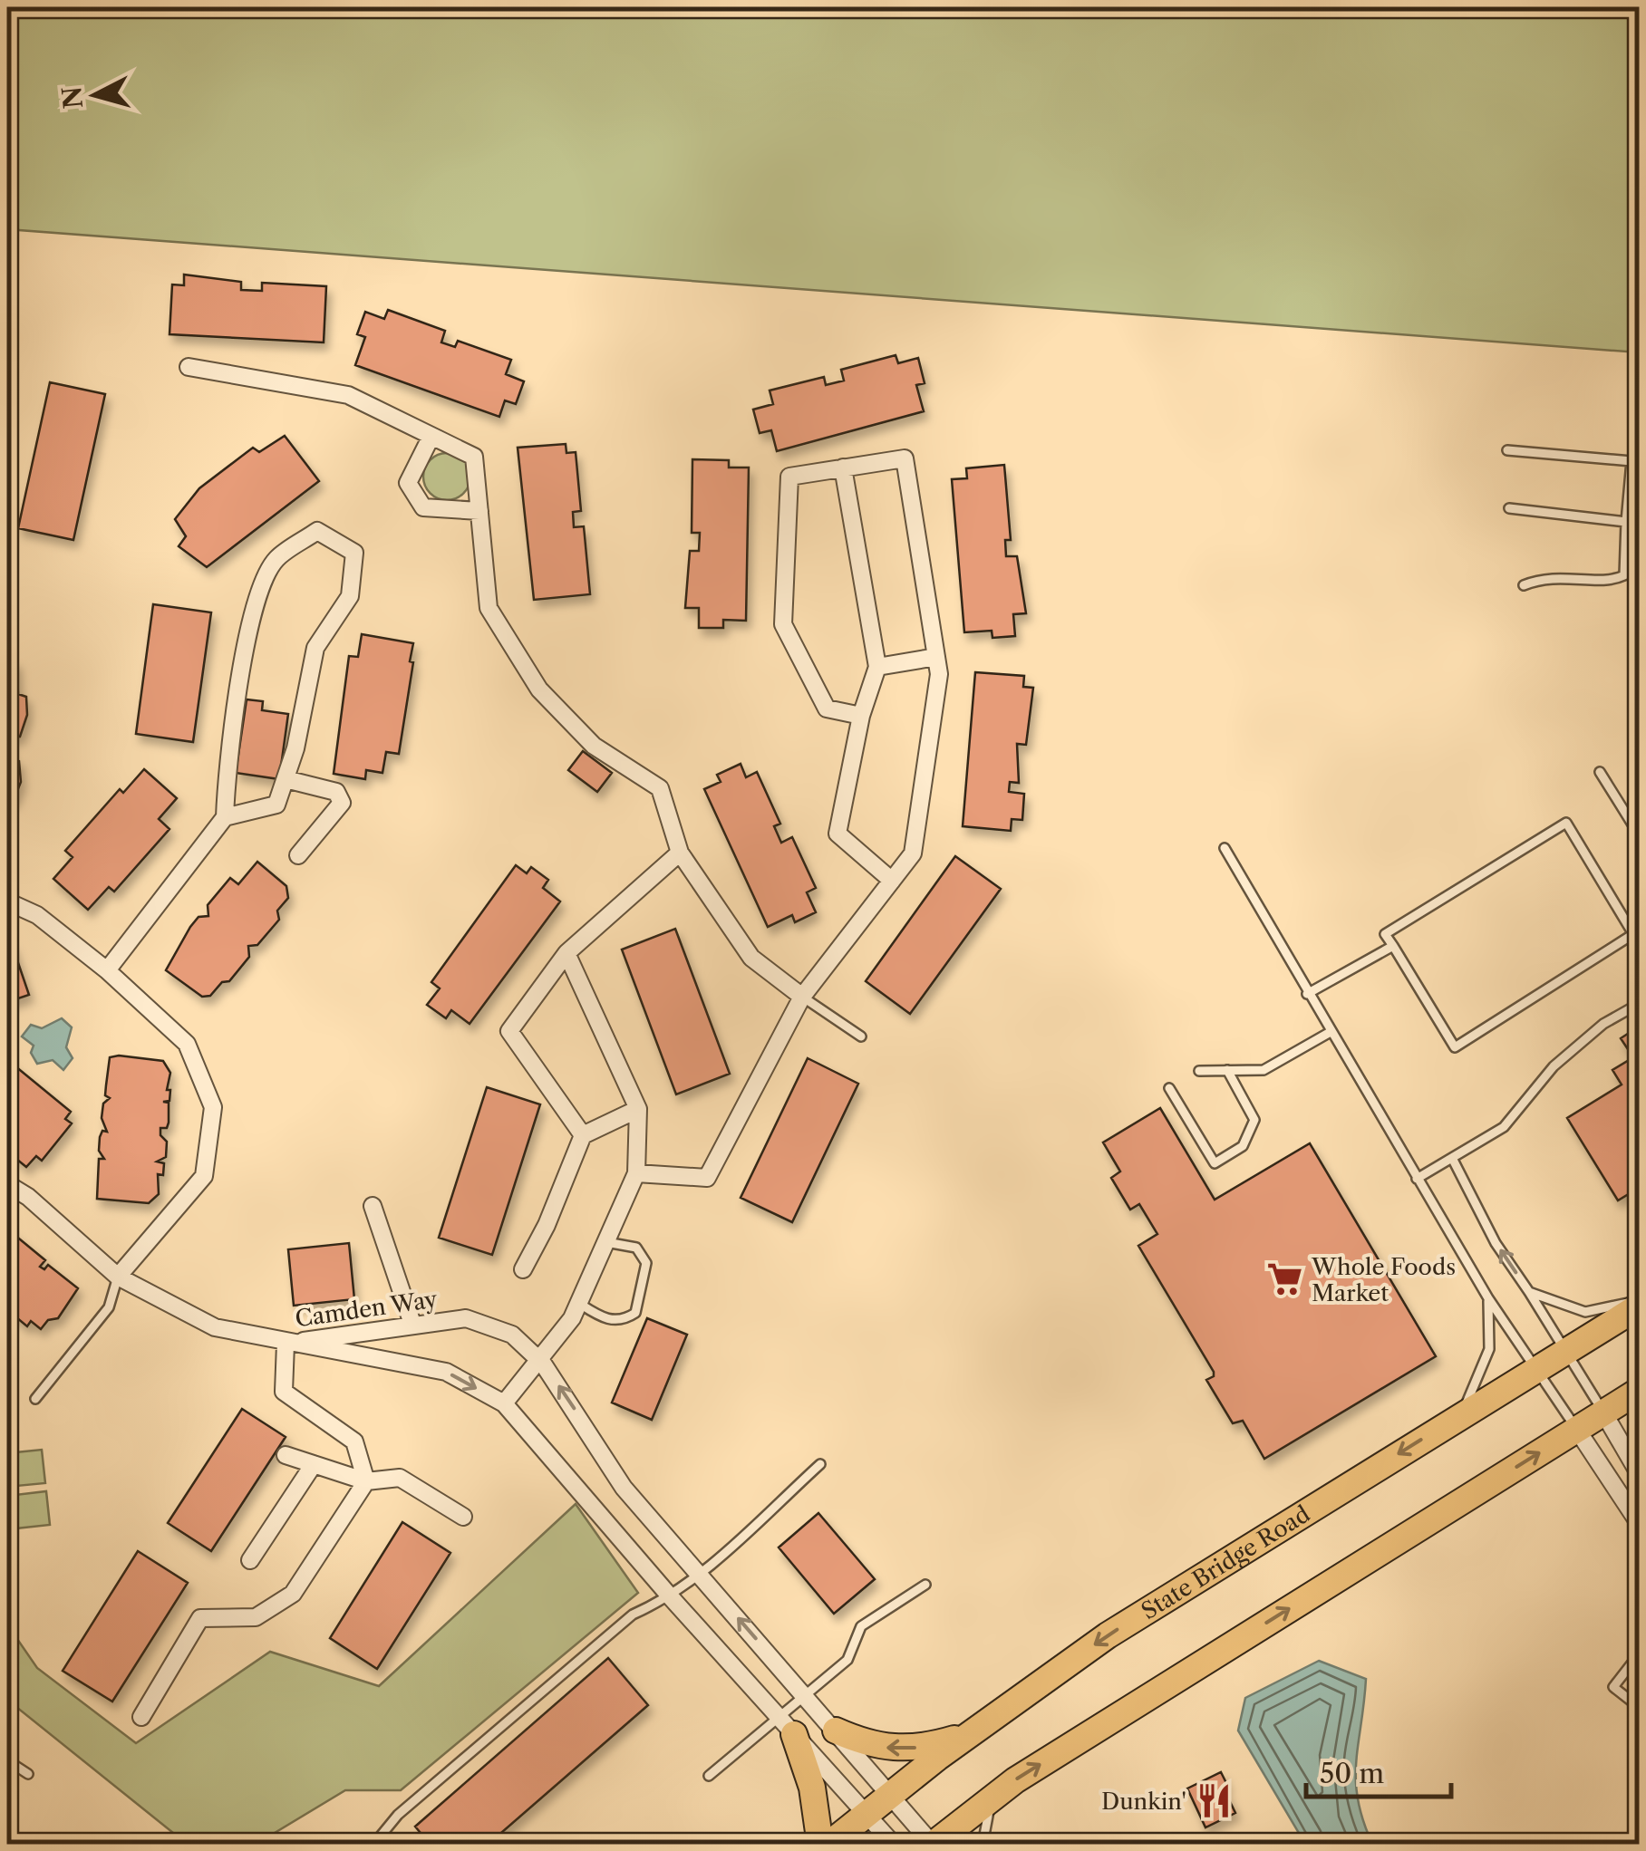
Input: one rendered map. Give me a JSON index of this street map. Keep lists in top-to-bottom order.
{
  "streets": {
    "highway": ["State Bridge Road"],
    "street": ["Camden Way"]
  },
  "crossings": [
    ["Camden Way", "State Bridge Road"]
  ],
  "places": {
    "supermarket": ["Whole Foods Market"],
    "restaurant": ["Dunkin'"]
  },
  "scale_bar": "50 m",
  "north": "left"
}
